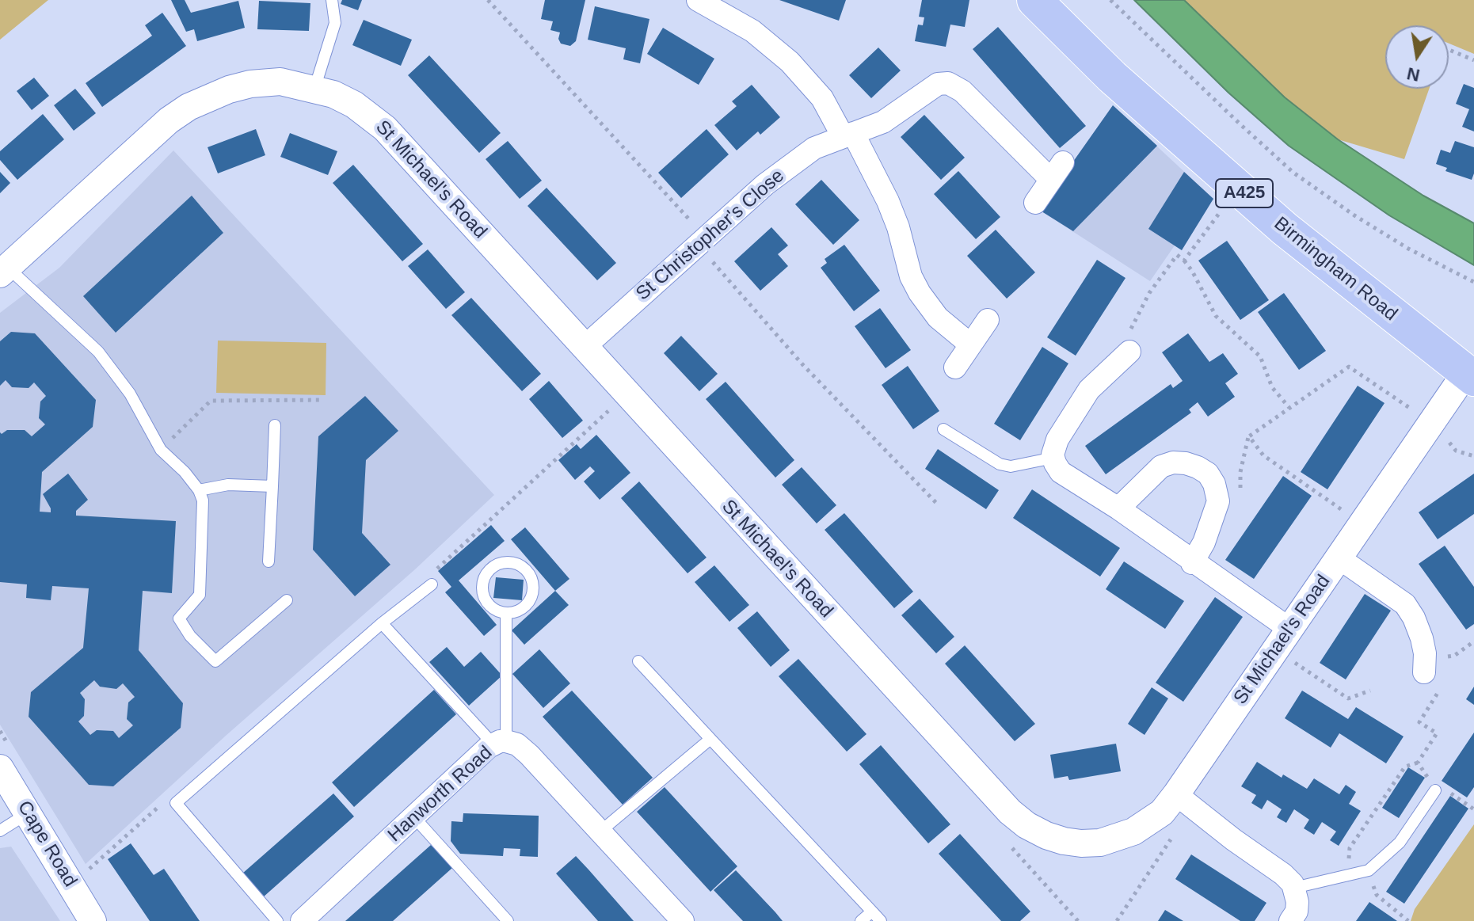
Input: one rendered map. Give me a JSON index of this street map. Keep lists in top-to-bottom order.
{
  "streets": {
    "main road": ["A425", "Birmingham Road"],
    "street": [
      "St Michael's Road",
      "St Christopher's Close",
      "Hanworth Road",
      "Cape Road"
    ]
  },
  "crossings": [
    ["St Michael's Road", "St Christopher's Close"],
    ["St Michael's Road", "Birmingham Road"]
  ],
  "north": "bottom"
}
